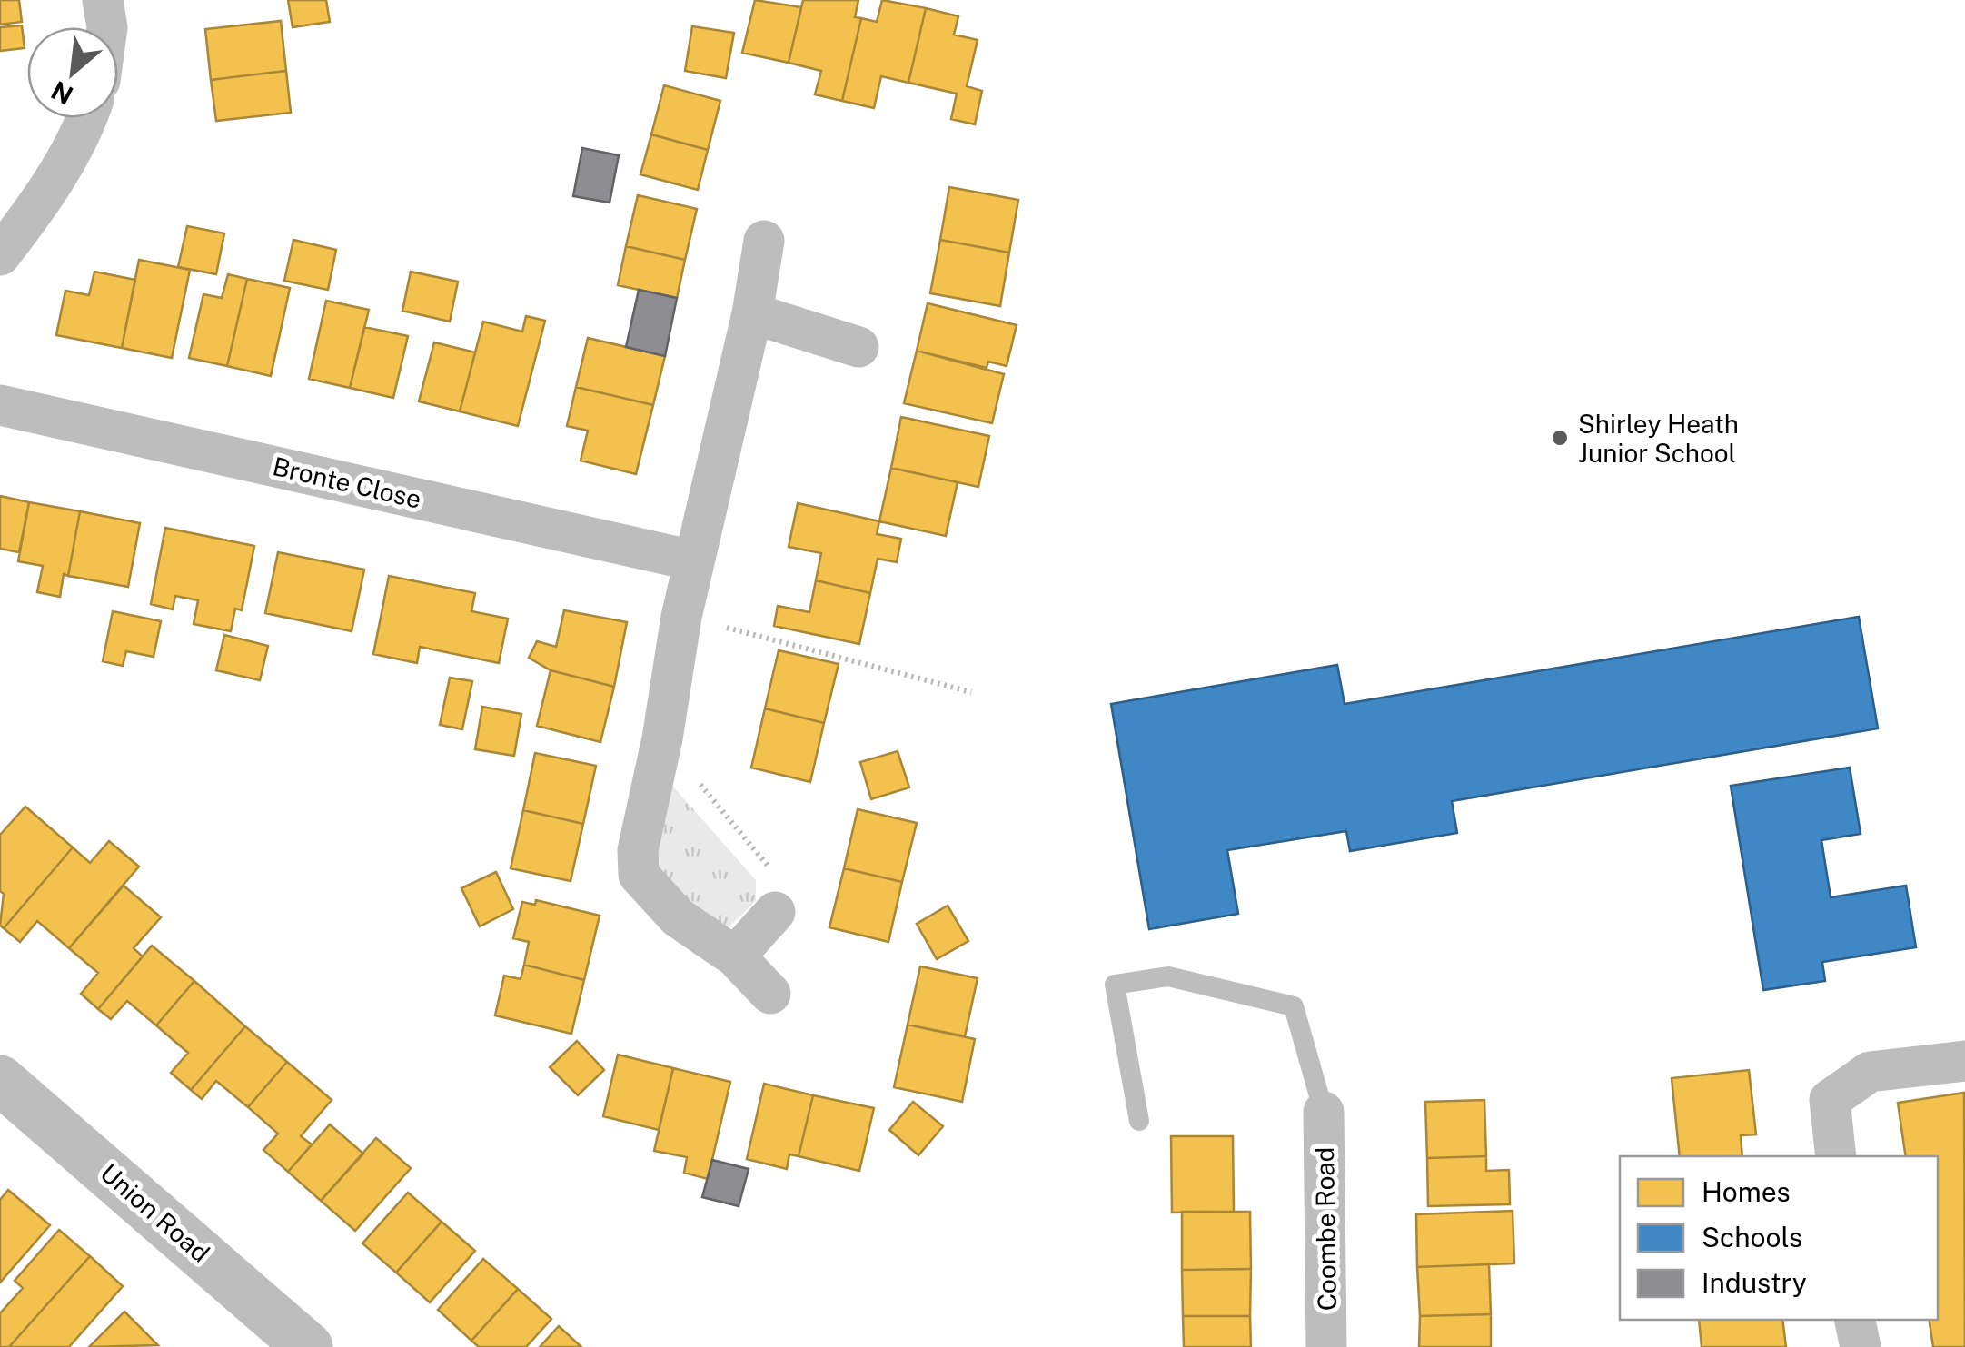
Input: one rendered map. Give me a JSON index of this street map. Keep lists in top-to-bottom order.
{
  "streets": {
    "street": ["Bronte Close", "Union Road", "Coombe Road"]
  },
  "places": ["Shirley Heath Junior School"],
  "legend": ["Homes", "Schools", "Industry"],
  "north": "bottom left"
}
